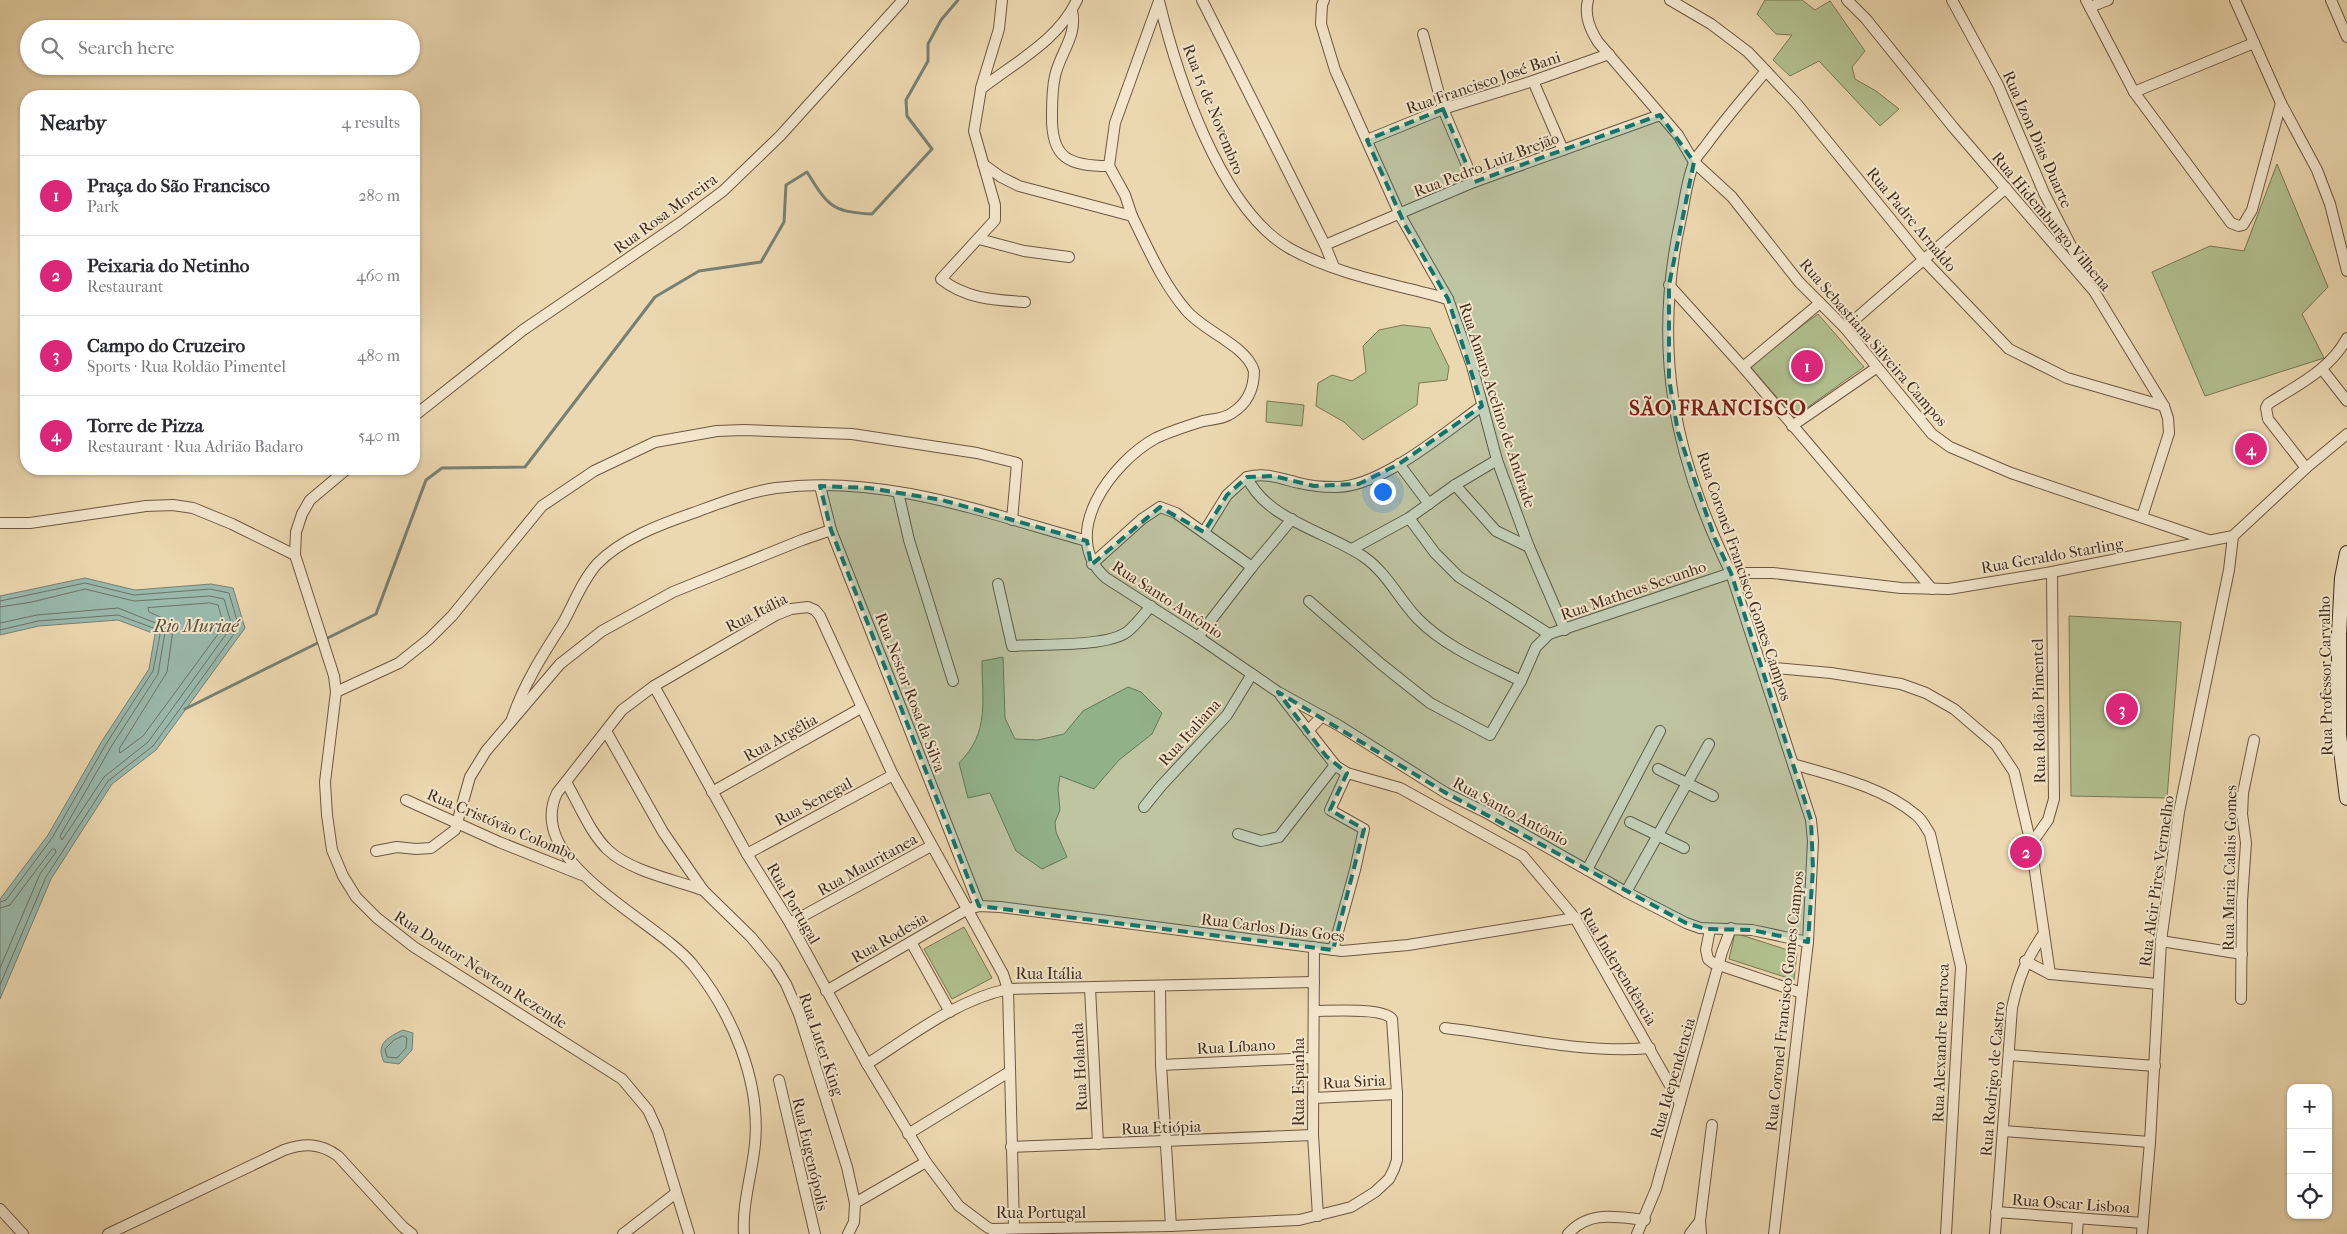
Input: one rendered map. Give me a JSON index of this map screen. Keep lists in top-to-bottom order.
{
  "streets": {
    "street": [
      "Rua Francisco José Bani",
      "Rua 15 de Novembro",
      "Rua Izon Dias Duarte",
      "Rua Pedro Luiz Brejão",
      "Rua Rosa Moreira",
      "Rua Padre Arnaldo",
      "Rua Hidemburgo Vilhena",
      "Rua Sebastiana Silveira Campos",
      "Rua Amaro Acelino de Andrade",
      "Rua Geraldo Starling",
      "Rua Coronel Francisco Gomes Campos",
      "Rua Matheus Secunho",
      "Rua Santo Antônio",
      "Rua Itália",
      "Rua Professor Carvalho",
      "Rua Nestor Rosa da Silva",
      "Rua Roldão Pimentel",
      "Rua Italiana",
      "Rua Argélia",
      "Rua Senegal",
      "Rua Cristóvão Colombo",
      "Rua Mauritanea",
      "Rua Maria Calais Gomes",
      "Rua Alcir Pires Vermelho",
      "Rua Portugal",
      "Rua Carlos Dias Goes",
      "Rua Rodesia",
      "Rua Independência",
      "Rua Doutor Newton Rezende",
      "Rua Alexandre Barroca",
      "Rua Luter King",
      "Rua Líbano",
      "Rua Holanda",
      "Rua Idependencia",
      "Rua Rodrigo de Castro",
      "Rua Siria",
      "Rua Espanha",
      "Rua Etiópia",
      "Rua Eugenópolis",
      "Rua Oscar Lisboa"
    ]
  },
  "crossings": [
    ["Rua Francisco José Bani", "Rua Amaro Acelino de Andrade"],
    ["Rua 15 de Novembro", "Rua Amaro Acelino de Andrade"],
    ["Rua Izon Dias Duarte", "Rua Hidemburgo Vilhena"],
    ["Rua Pedro Luiz Brejão", "Rua Amaro Acelino de Andrade"],
    ["Rua Padre Arnaldo", "Rua Hidemburgo Vilhena"],
    ["Rua Padre Arnaldo", "Rua Coronel Francisco Gomes Campos"],
    ["Rua Hidemburgo Vilhena", "Rua Sebastiana Silveira Campos"],
    ["Rua Sebastiana Silveira Campos", "Rua Geraldo Starling"],
    ["Rua Sebastiana Silveira Campos", "Rua Coronel Francisco Gomes Campos"],
    ["Rua Amaro Acelino de Andrade", "Rua Matheus Secunho"],
    ["Rua Geraldo Starling", "Rua Coronel Francisco Gomes Campos"],
    ["Rua Geraldo Starling", "Rua Matheus Secunho"],
    ["Rua Geraldo Starling", "Rua Roldão Pimentel"],
    ["Rua Geraldo Starling", "Rua Alcir Pires Vermelho"],
    ["Rua Coronel Francisco Gomes Campos", "Rua Matheus Secunho"],
    ["Rua Coronel Francisco Gomes Campos", "Rua Santo Antônio"],
    ["Rua Coronel Francisco Gomes Campos", "Rua Alexandre Barroca"],
    ["Rua Santo Antônio", "Rua Italiana"],
    ["Rua Santo Antônio", "Rua Independência"],
    ["Rua Santo Antônio", "Rua Idependencia"],
    ["Rua Itália", "Rua Argélia"],
    ["Rua Itália", "Rua Senegal"],
    ["Rua Itália", "Rua Cristóvão Colombo"],
    ["Rua Itália", "Rua Mauritanea"],
    ["Rua Itália", "Rua Portugal"],
    ["Rua Itália", "Rua Carlos Dias Goes"],
    ["Rua Itália", "Rua Rodesia"],
    ["Rua Itália", "Rua Luter King"],
    ["Rua Itália", "Rua Holanda"],
    ["Rua Itália", "Rua Espanha"],
    ["Rua Nestor Rosa da Silva", "Rua Carlos Dias Goes"],
    ["Rua Argélia", "Rua Portugal"],
    ["Rua Senegal", "Rua Portugal"],
    ["Rua Mauritanea", "Rua Portugal"],
    ["Rua Alcir Pires Vermelho", "Rua Oscar Lisboa"],
    ["Rua Portugal", "Rua Rodesia"],
    ["Rua Portugal", "Rua Siria"],
    ["Rua Portugal", "Rua Espanha"],
    ["Rua Carlos Dias Goes", "Rua Rodesia"],
    ["Rua Carlos Dias Goes", "Rua Independência"],
    ["Rua Carlos Dias Goes", "Rua Espanha"],
    ["Rua Independência", "Rua Idependencia"],
    ["Rua Líbano", "Rua Espanha"],
    ["Rua Holanda", "Rua Etiópia"],
    ["Rua Rodrigo de Castro", "Rua Oscar Lisboa"],
    ["Rua Siria", "Rua Espanha"],
    ["Rua Espanha", "Rua Etiópia"]
  ],
  "districts": ["SÃO FRANCISCO"],
  "water": ["Rio Muriaé"],
  "page": {
    "search": "Search here",
    "heading": ["Nearby", "4 results"],
    "list": [
      {
        "mark": "1",
        "name": "Praça do São Francisco",
        "note": "Park",
        "value": "280 m"
      },
      {
        "mark": "2",
        "name": "Peixaria do Netinho",
        "note": "Restaurant",
        "value": "460 m"
      },
      {
        "mark": "3",
        "name": "Campo do Cruzeiro",
        "note": "Sports · Rua Roldão Pimentel",
        "value": "480 m"
      },
      {
        "mark": "4",
        "name": "Torre de Pizza",
        "note": "Restaurant · Rua Adrião Badaro",
        "value": "540 m"
      }
    ],
    "pins": [
      "1",
      "4",
      "3",
      "2"
    ],
    "map_buttons": ["+", "−"]
  }
}
